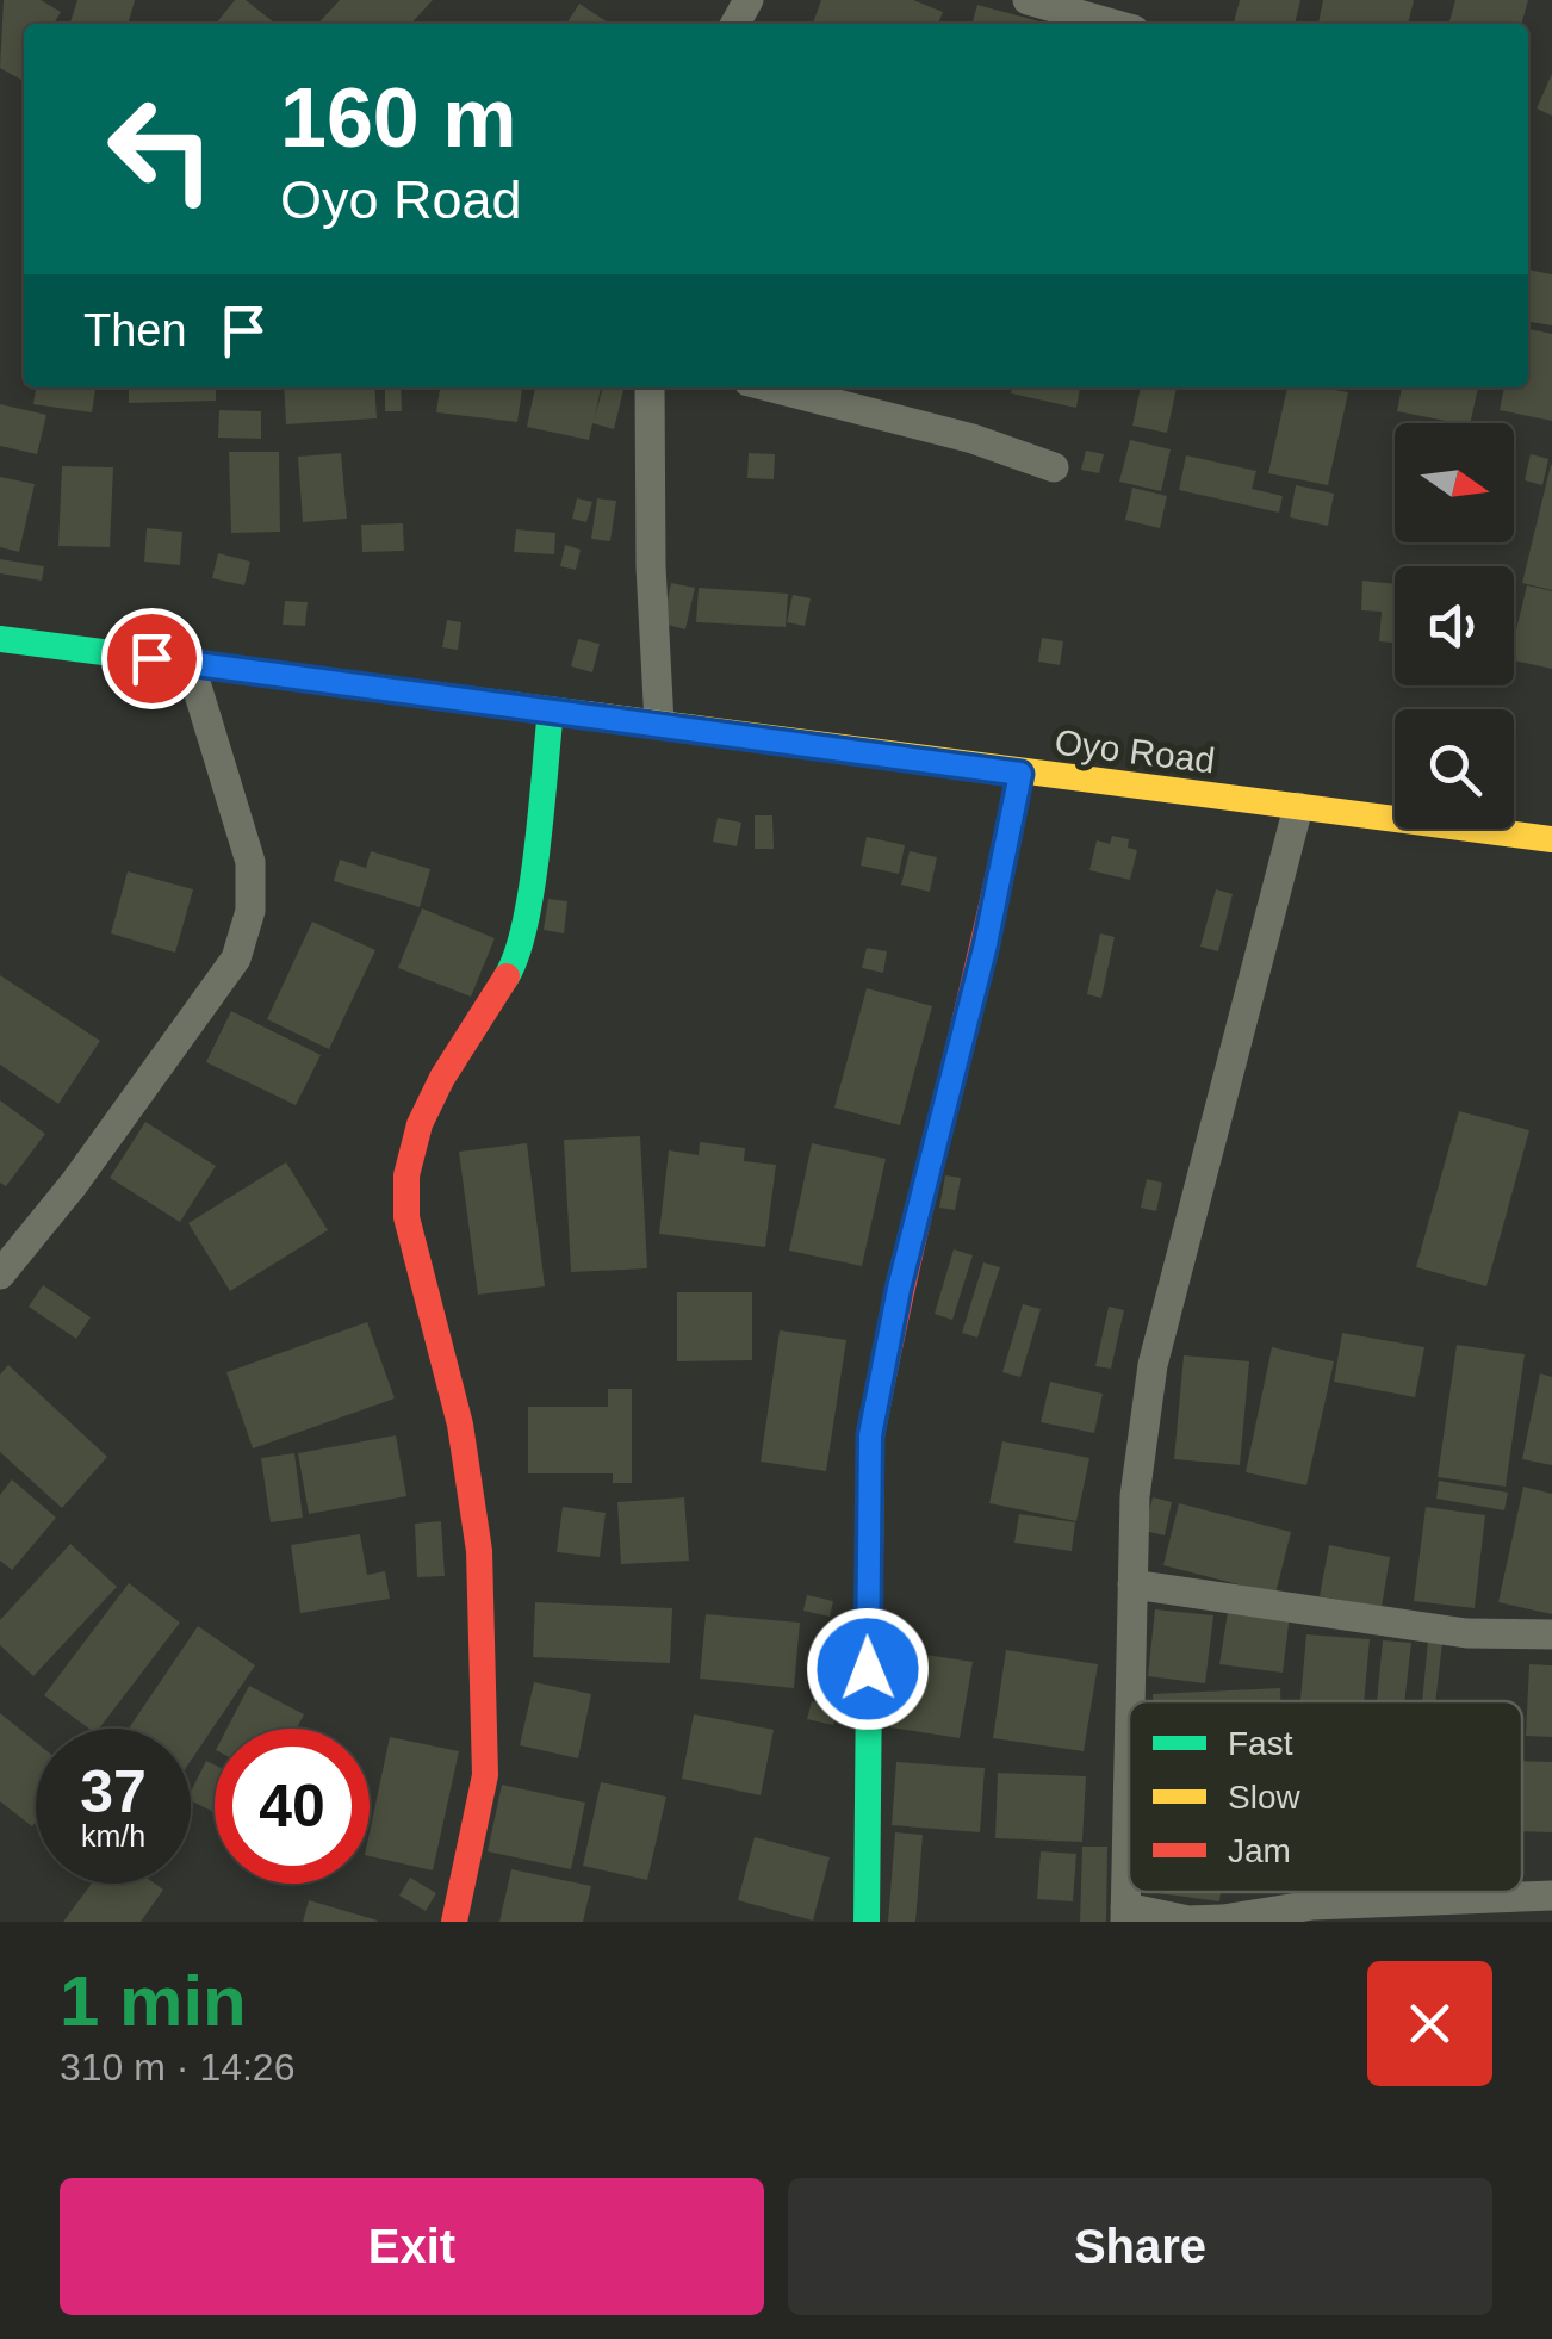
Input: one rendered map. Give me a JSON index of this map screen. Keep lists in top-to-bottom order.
{
  "streets": {
    "main road": ["Oyo Road"]
  },
  "legend": ["Fast", "Slow", "Jam"],
  "north": "right",
  "page": {
    "turn": ["160 m", "Oyo Road"],
    "then": "Then",
    "speed": "37 km/h",
    "limit": "40",
    "heading": ["1 min", "310 m · 14:26"],
    "buttons": ["Exit", "Share"]
  }
}
